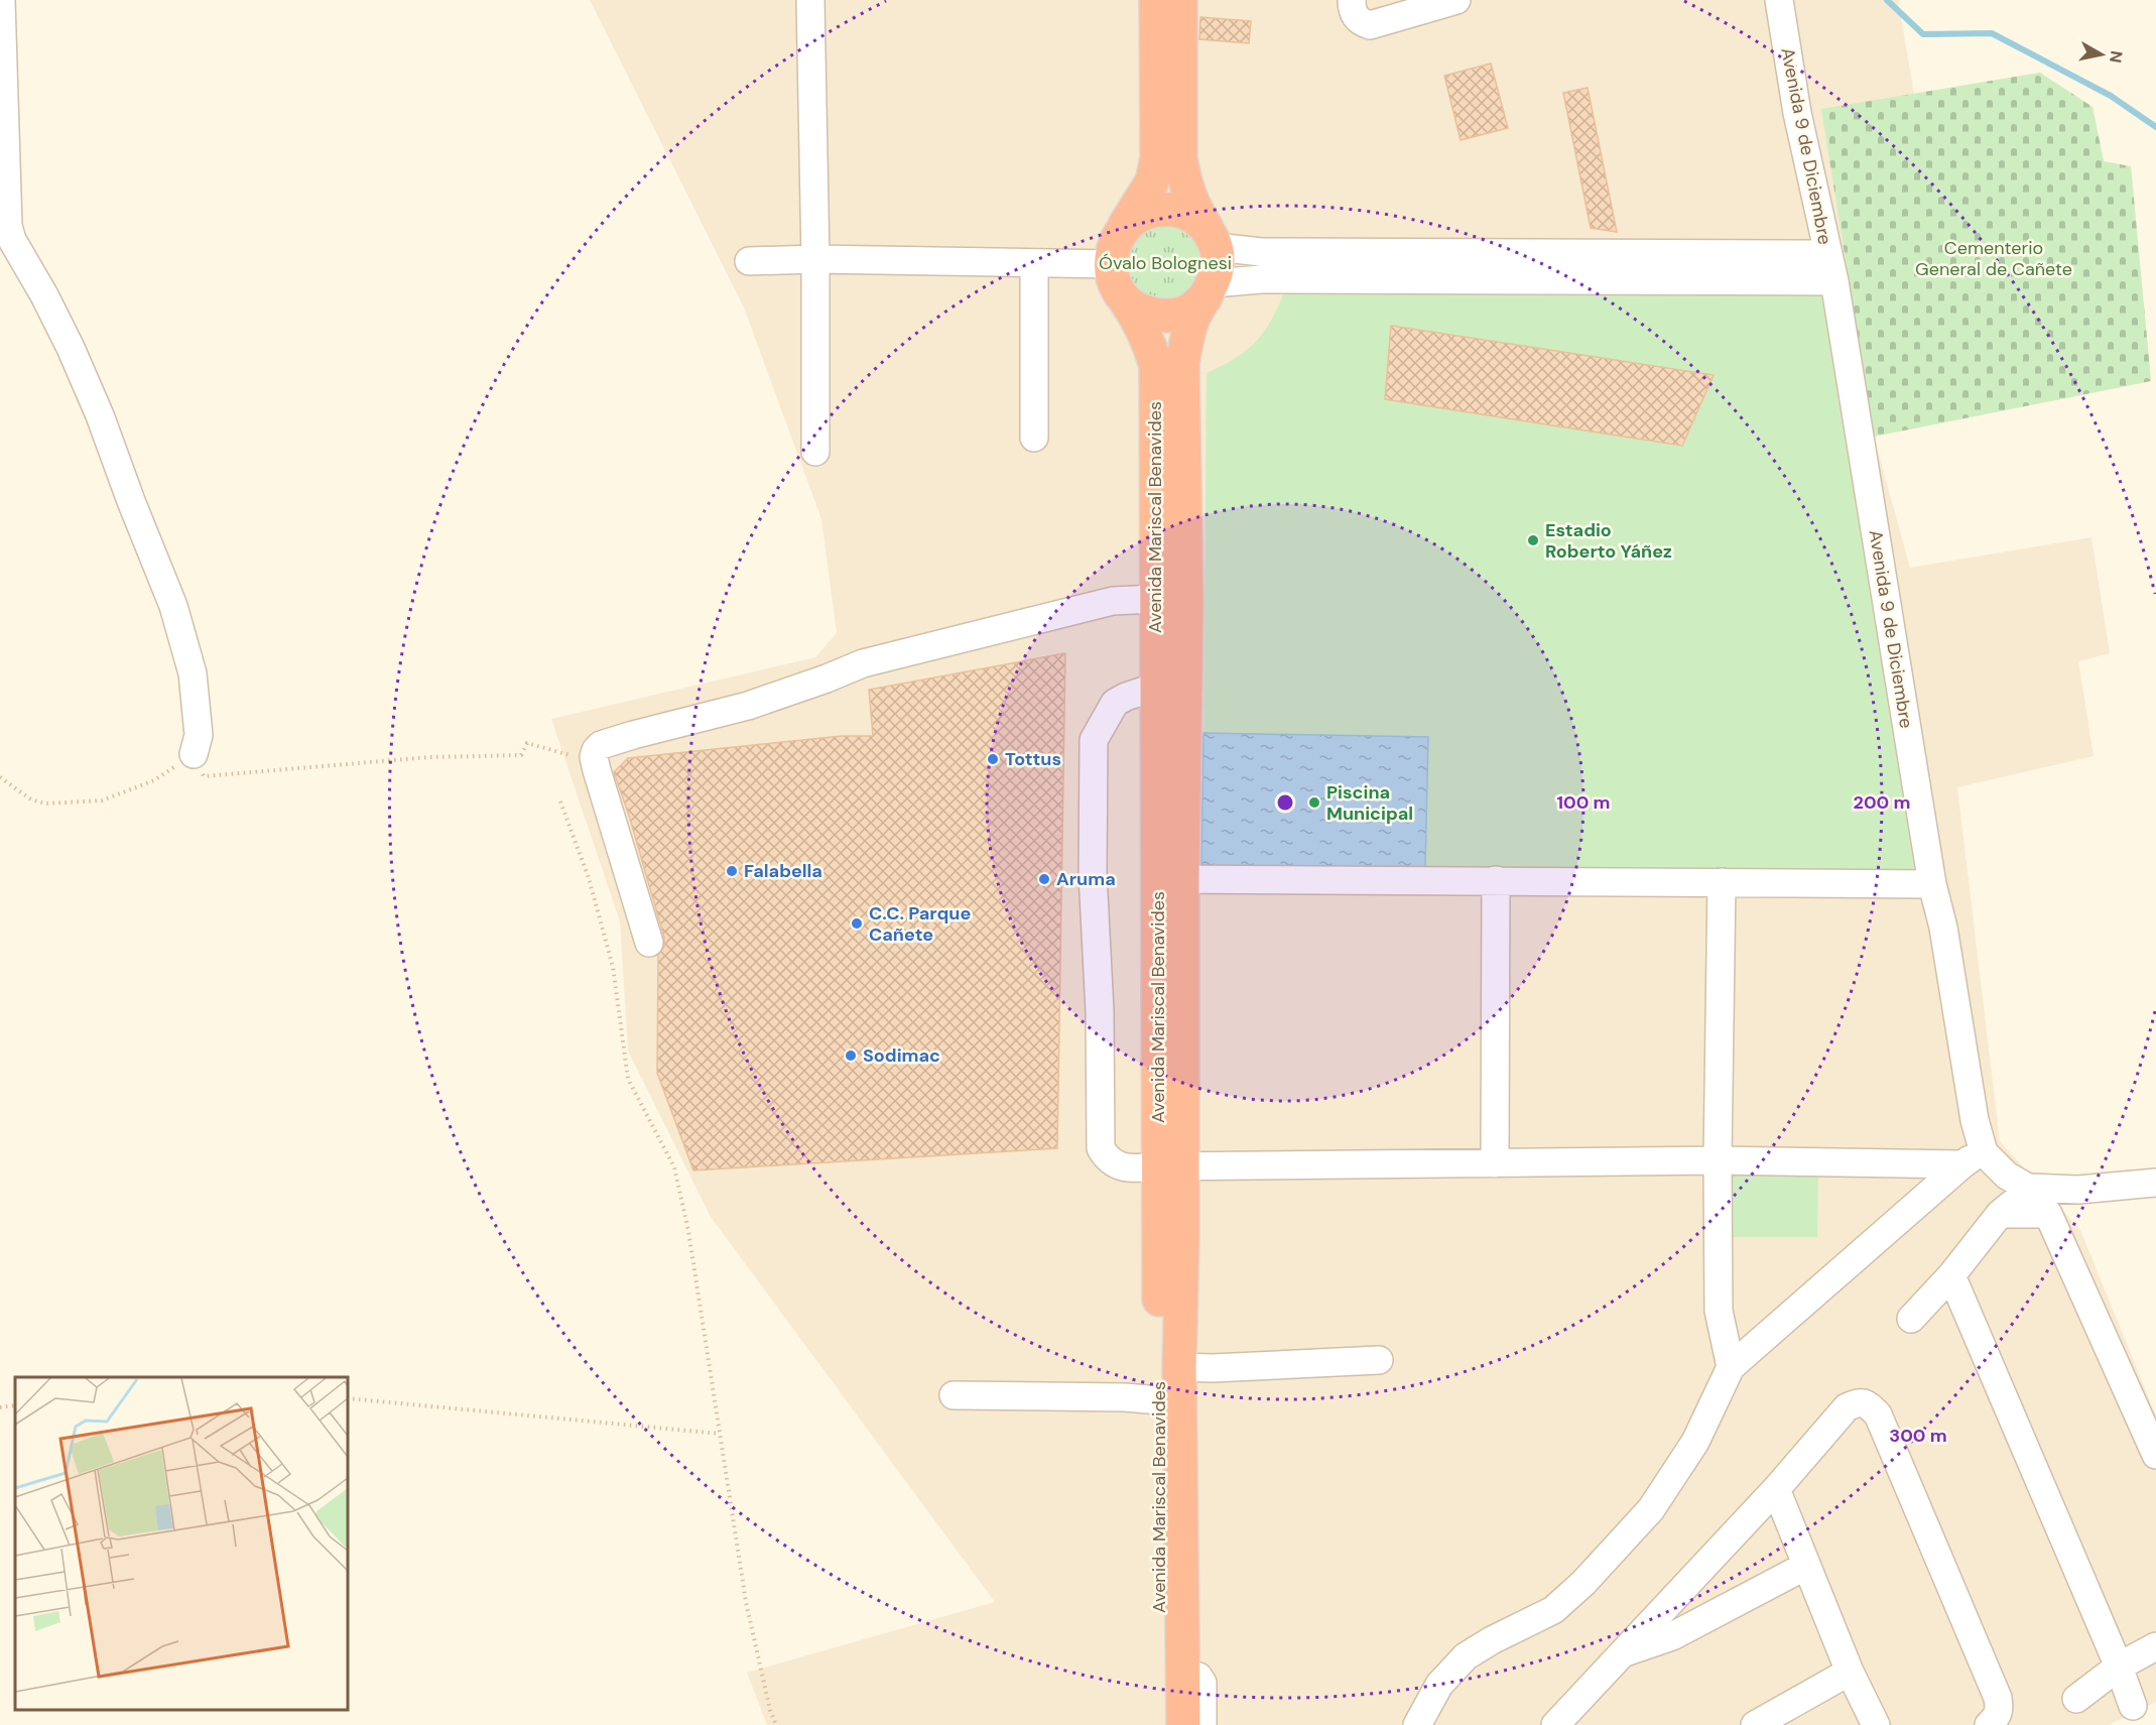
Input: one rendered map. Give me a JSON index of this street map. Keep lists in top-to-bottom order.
{
  "streets": {
    "highway": ["Avenida Mariscal Benavides"],
    "street": ["Avenida 9 de Diciembre"]
  },
  "parks": ["Cementerio General de Cañete", "Óvalo Bolognesi"],
  "places": [
    "Estadio Roberto Yáñez",
    "Tottus",
    "Piscina Municipal",
    "Falabella",
    "Aruma",
    "C.C. Parque Cañete",
    "Sodimac"
  ],
  "north": "right",
  "rings": ["100 m", "200 m", "300 m"]
}
